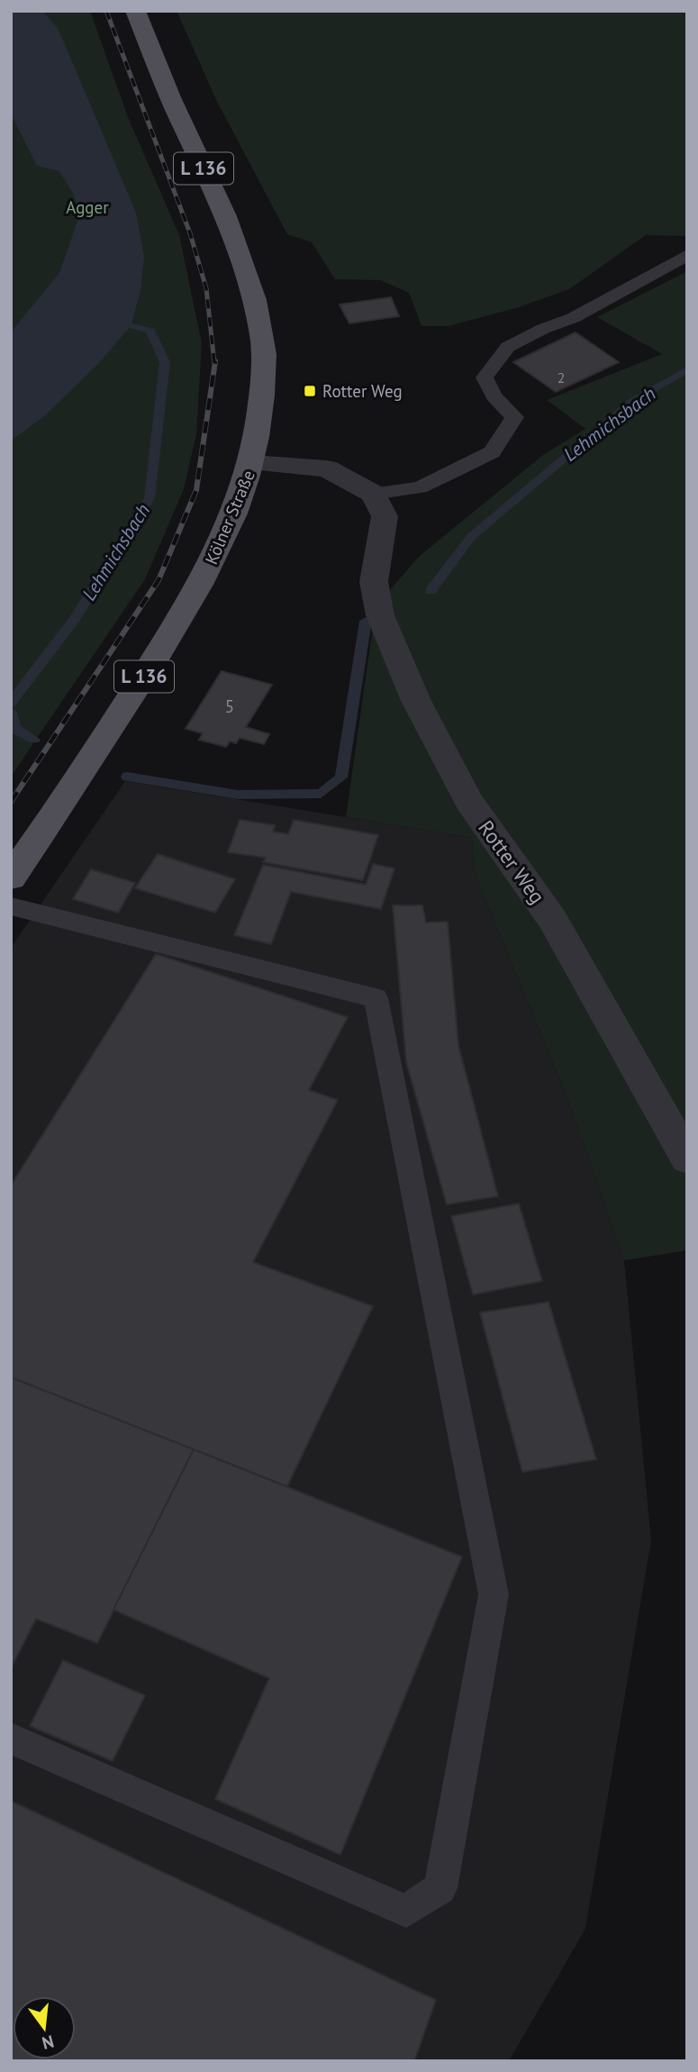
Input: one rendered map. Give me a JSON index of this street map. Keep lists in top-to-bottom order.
{
  "streets": {
    "main road": ["L 136", "Kölner Straße"],
    "street": ["Rotter Weg"]
  },
  "water": ["Lehmichsbach"],
  "parks": ["Agger"],
  "places": {
    "transit": ["Rotter Weg"]
  },
  "house_numbers": ["2", "5"],
  "north": "bottom"
}
